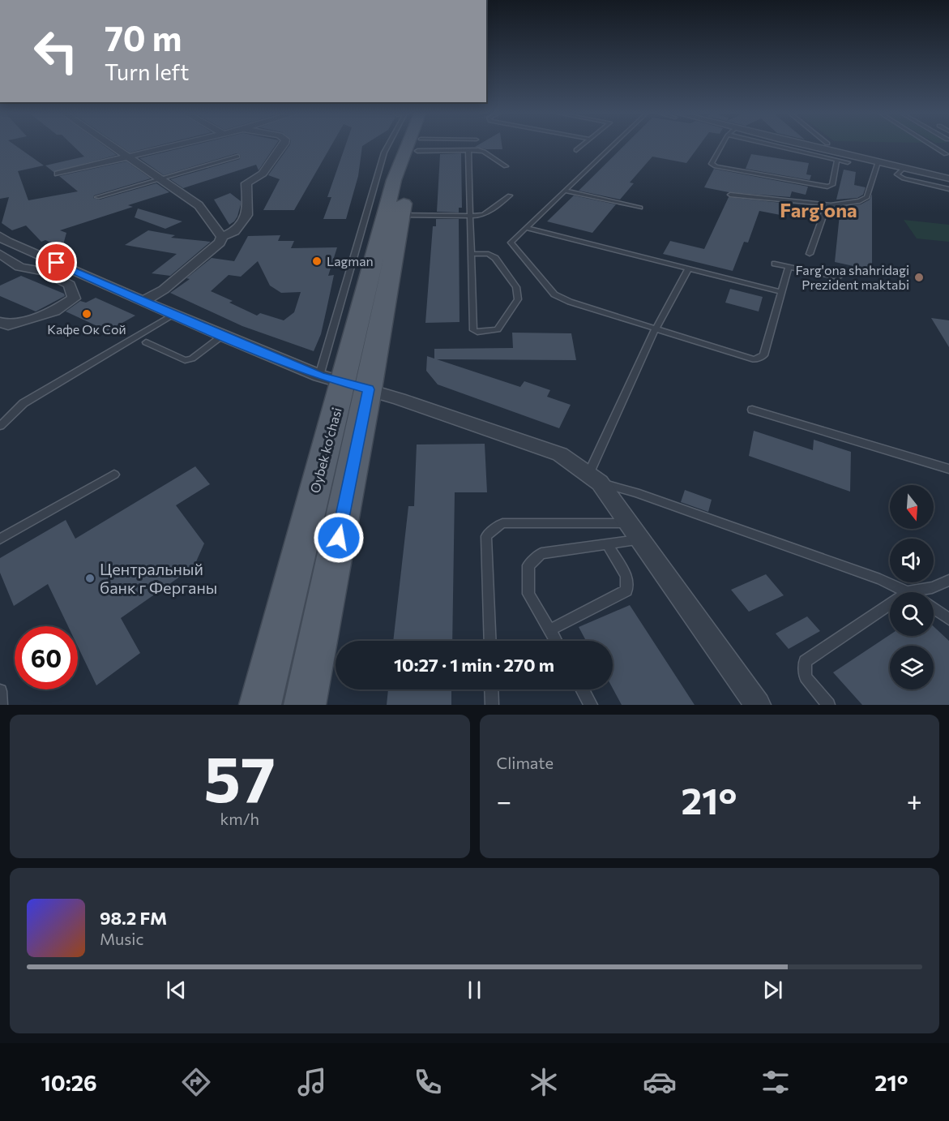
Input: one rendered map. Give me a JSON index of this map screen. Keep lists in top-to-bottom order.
{
  "streets": {
    "main road": ["Oybek ko‘chasi"]
  },
  "districts": ["Farg'ona"],
  "places": [
    "Lagman",
    "Farg'ona shahridagi Prezident maktabi",
    "Кафе Ок Сой",
    "Центральный банк г Ферганы"
  ],
  "north": "bottom",
  "page": {
    "turn": ["70 m", "Turn left"],
    "limit": "60",
    "trip": "10:27 · 1 min · 270 m",
    "tile": [
      ["57", "km/h"],
      "Climate"
    ],
    "heat": ["−", "21°", "+"],
    "song": ["98.2 FM", "Music"],
    "tabs": ["10:26", "21°"]
  }
}
